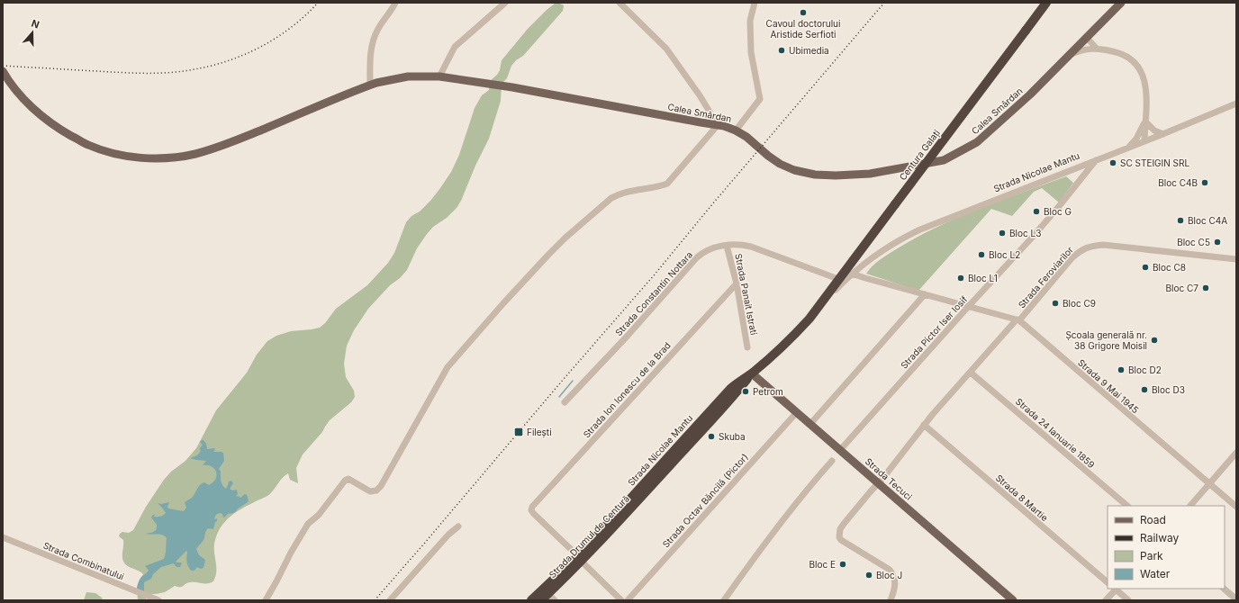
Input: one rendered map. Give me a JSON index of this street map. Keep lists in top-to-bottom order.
{
  "streets": {
    "highway": ["Centura Galați", "Strada Drumul de Centură"],
    "main road": ["Calea Smârdan", "Strada Tecuci"],
    "street": [
      "Strada Nicolae Mantu",
      "Strada Feroviarilor",
      "Strada Constantin Nottara",
      "Strada Panait Istrati",
      "Strada Pictor Iser Iosif",
      "Strada 9 Mai 1945",
      "Strada Ion Ionescu de la Brad",
      "Strada 24 Ianuarie 1859",
      "Strada 8 Martie",
      "Strada Octav Băncilă (Pictor)",
      "Strada Combinatului"
    ]
  },
  "crossings": [
    ["Centura Galați", "Strada Nicolae Mantu"],
    ["Centura Galați", "Strada Constantin Nottara"],
    ["Strada Nicolae Mantu", "Strada Pictor Iser Iosif"],
    ["Strada Nicolae Mantu", "Strada 9 Mai 1945"],
    ["Strada Feroviarilor", "Strada 9 Mai 1945"],
    ["Strada Feroviarilor", "Strada 24 Ianuarie 1859"],
    ["Strada Feroviarilor", "Strada Tecuci"],
    ["Strada Feroviarilor", "Strada 8 Martie"],
    ["Strada Constantin Nottara", "Strada Panait Istrati"],
    ["Strada Panait Istrati", "Strada Ion Ionescu de la Brad"],
    ["Strada Pictor Iser Iosif", "Strada 9 Mai 1945"],
    ["Strada Pictor Iser Iosif", "Strada Tecuci"],
    ["Strada Ion Ionescu de la Brad", "Strada Drumul de Centură"],
    ["Strada Tecuci", "Strada Octav Băncilă (Pictor)"],
    ["Strada Tecuci", "Strada Drumul de Centură"]
  ],
  "places": {
    "other": [
      "Cavoul doctorului Aristide Serfioti",
      "Ubimedia",
      "SC STEIGIN SRL",
      "Bloc C4B",
      "Bloc G",
      "Bloc C4A",
      "Bloc L3",
      "Bloc C5",
      "Bloc L2",
      "Bloc C8",
      "Bloc L1",
      "Bloc C7",
      "Bloc C9",
      "Școala generală nr. 38 Grigore Moisil",
      "Bloc D2",
      "Bloc D3",
      "Petrom",
      "Skuba",
      "Bloc E",
      "Bloc J"
    ],
    "transit": ["Filești"]
  },
  "legend": [
    "Road",
    "Railway",
    "Park",
    "Water"
  ],
  "north": "top"
}
